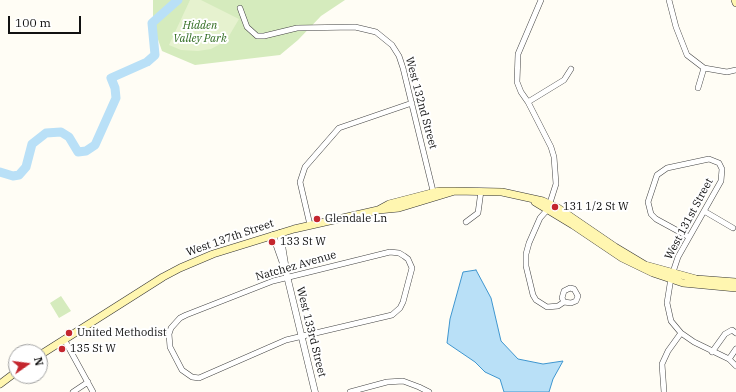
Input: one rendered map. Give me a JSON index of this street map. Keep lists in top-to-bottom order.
{
  "streets": {
    "main road": ["West 137th Street"],
    "street": [
      "West 132nd Street",
      "West 131st Street",
      "Natchez Avenue",
      "West 133rd Street"
    ]
  },
  "crossings": [
    ["West 132nd Street", "West 137th Street"],
    ["West 131st Street", "West 137th Street"],
    ["West 137th Street", "West 133rd Street"],
    ["Natchez Avenue", "West 133rd Street"]
  ],
  "parks": ["Hidden Valley Park"],
  "places": [
    "131 1/2 St W",
    "Glendale Ln",
    "133 St W",
    "United Methodist",
    "135 St W"
  ],
  "scale_bar": "100 m",
  "north": "right"
}
